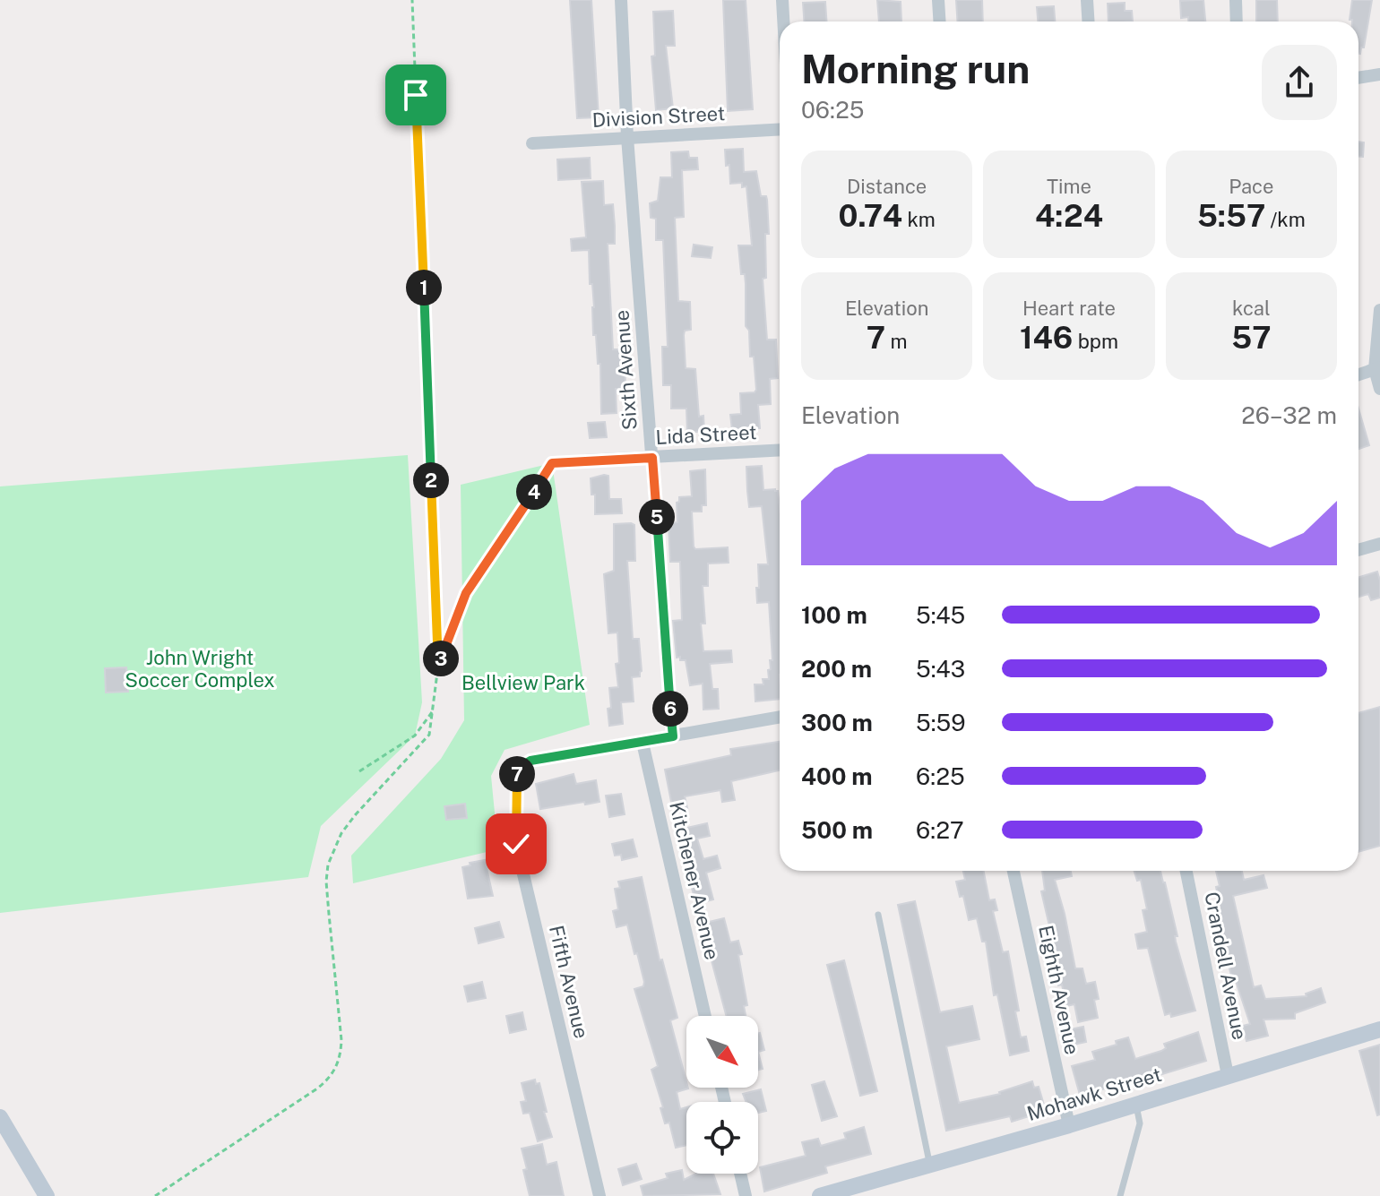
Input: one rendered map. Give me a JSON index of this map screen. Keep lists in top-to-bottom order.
{
  "streets": {
    "street": [
      "Division Street",
      "Sixth Avenue",
      "Lida Street",
      "Kitchener Avenue",
      "Crandell Avenue",
      "Fifth Avenue",
      "Eighth Avenue",
      "Mohawk Street"
    ]
  },
  "crossings": [
    ["Division Street", "Sixth Avenue"],
    ["Sixth Avenue", "Lida Street"],
    ["Kitchener Avenue", "Fifth Avenue"],
    ["Crandell Avenue", "Mohawk Street"],
    ["Eighth Avenue", "Mohawk Street"]
  ],
  "parks": ["John Wright Soccer Complex", "Bellview Park"],
  "north": "bottom right",
  "page": {
    "heading": ["Morning run", "06:25"],
    "stats": [
      ["Distance", "0.74 km"],
      ["Time", "4:24"],
      ["Pace", "5:57 /km"],
      ["Elevation", "7 m"],
      ["Heart rate", "146 bpm"],
      ["kcal", "57"]
    ],
    "pins": [
      "1",
      "2",
      "4",
      "5",
      "3",
      "6",
      "7"
    ],
    "chart": ["Elevation", "26–32 m"],
    "list": [
      {
        "name": "100 m",
        "note": "5:45"
      },
      {
        "name": "200 m",
        "note": "5:43"
      },
      {
        "name": "300 m",
        "note": "5:59"
      },
      {
        "name": "400 m",
        "note": "6:25"
      },
      {
        "name": "500 m",
        "note": "6:27"
      }
    ]
  }
}
